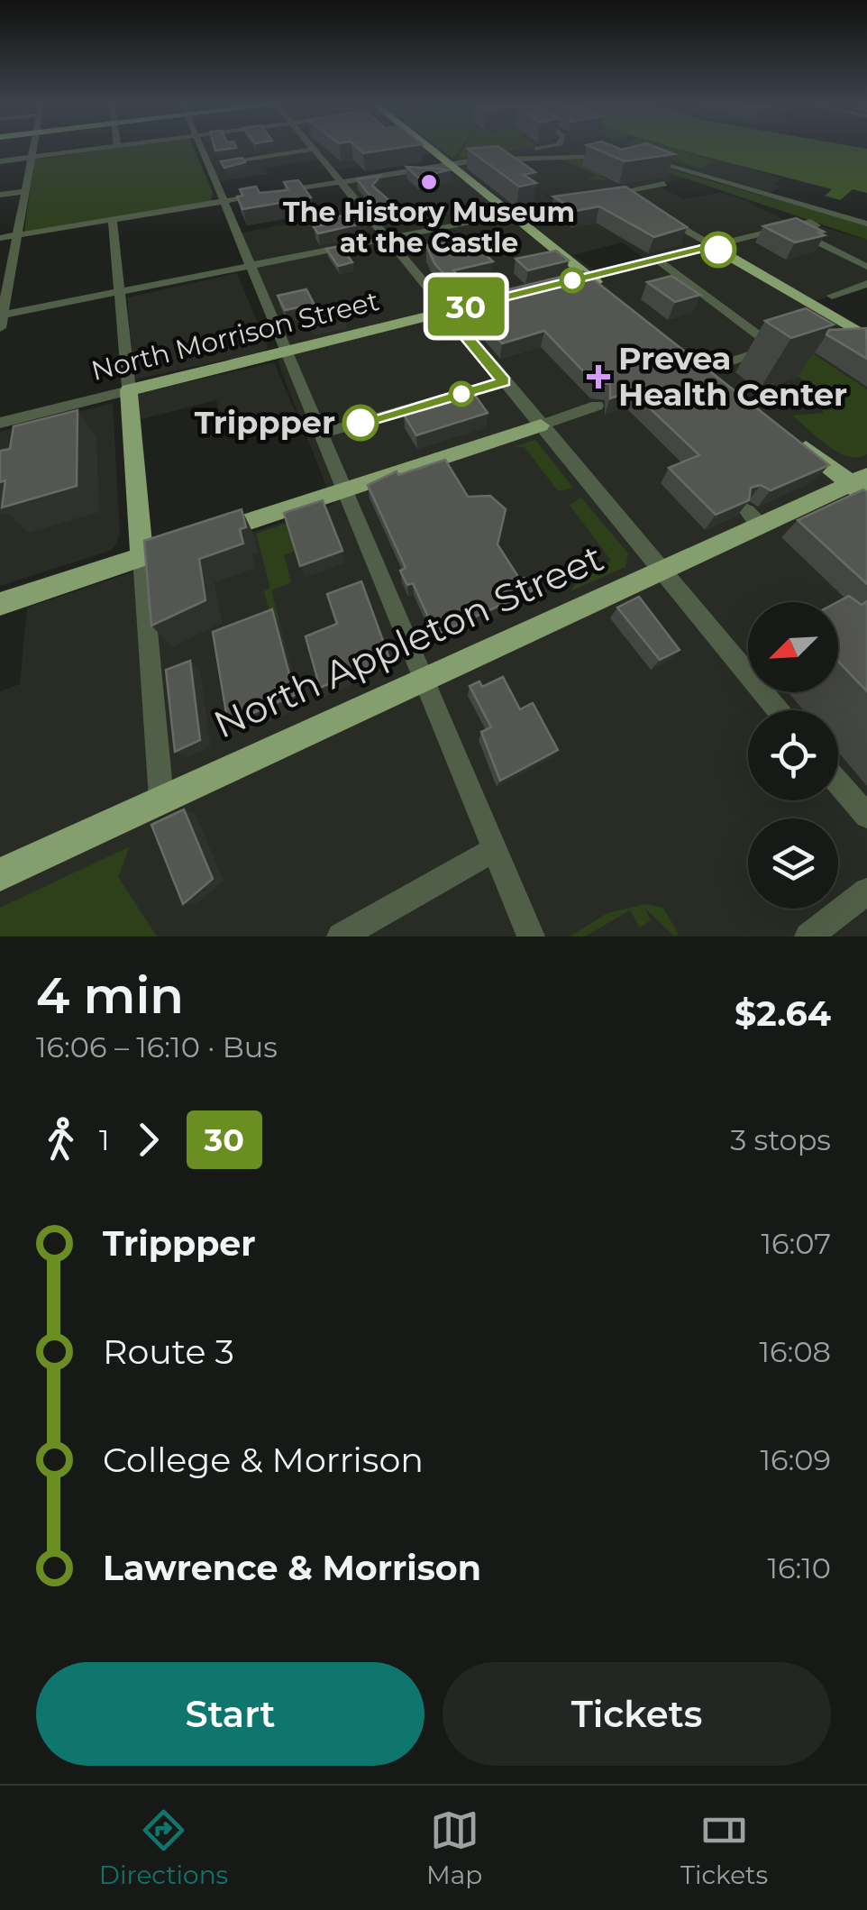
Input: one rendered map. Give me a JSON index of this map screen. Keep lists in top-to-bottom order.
{
  "streets": {
    "main road": ["North Morrison Street", "North Appleton Street"]
  },
  "places": {
    "other": ["The History Museum at the Castle", "Trippper"],
    "health": ["Prevea Health Center"]
  },
  "lines": ["bus line 30"],
  "north": "bottom left",
  "page": {
    "on_map": "30",
    "heading": ["4 min", "16:06 – 16:10 · Bus", "$2.64"],
    "legs": ["1", "30", "3 stops"],
    "list": [
      {
        "name": "Trippper",
        "value": "16:07"
      },
      {
        "name": "Route 3",
        "value": "16:08"
      },
      {
        "name": "College & Morrison",
        "value": "16:09"
      },
      {
        "name": "Lawrence & Morrison",
        "value": "16:10"
      }
    ],
    "buttons": ["Start", "Tickets"],
    "tabs": ["Directions", "Map", "Tickets"]
  }
}
